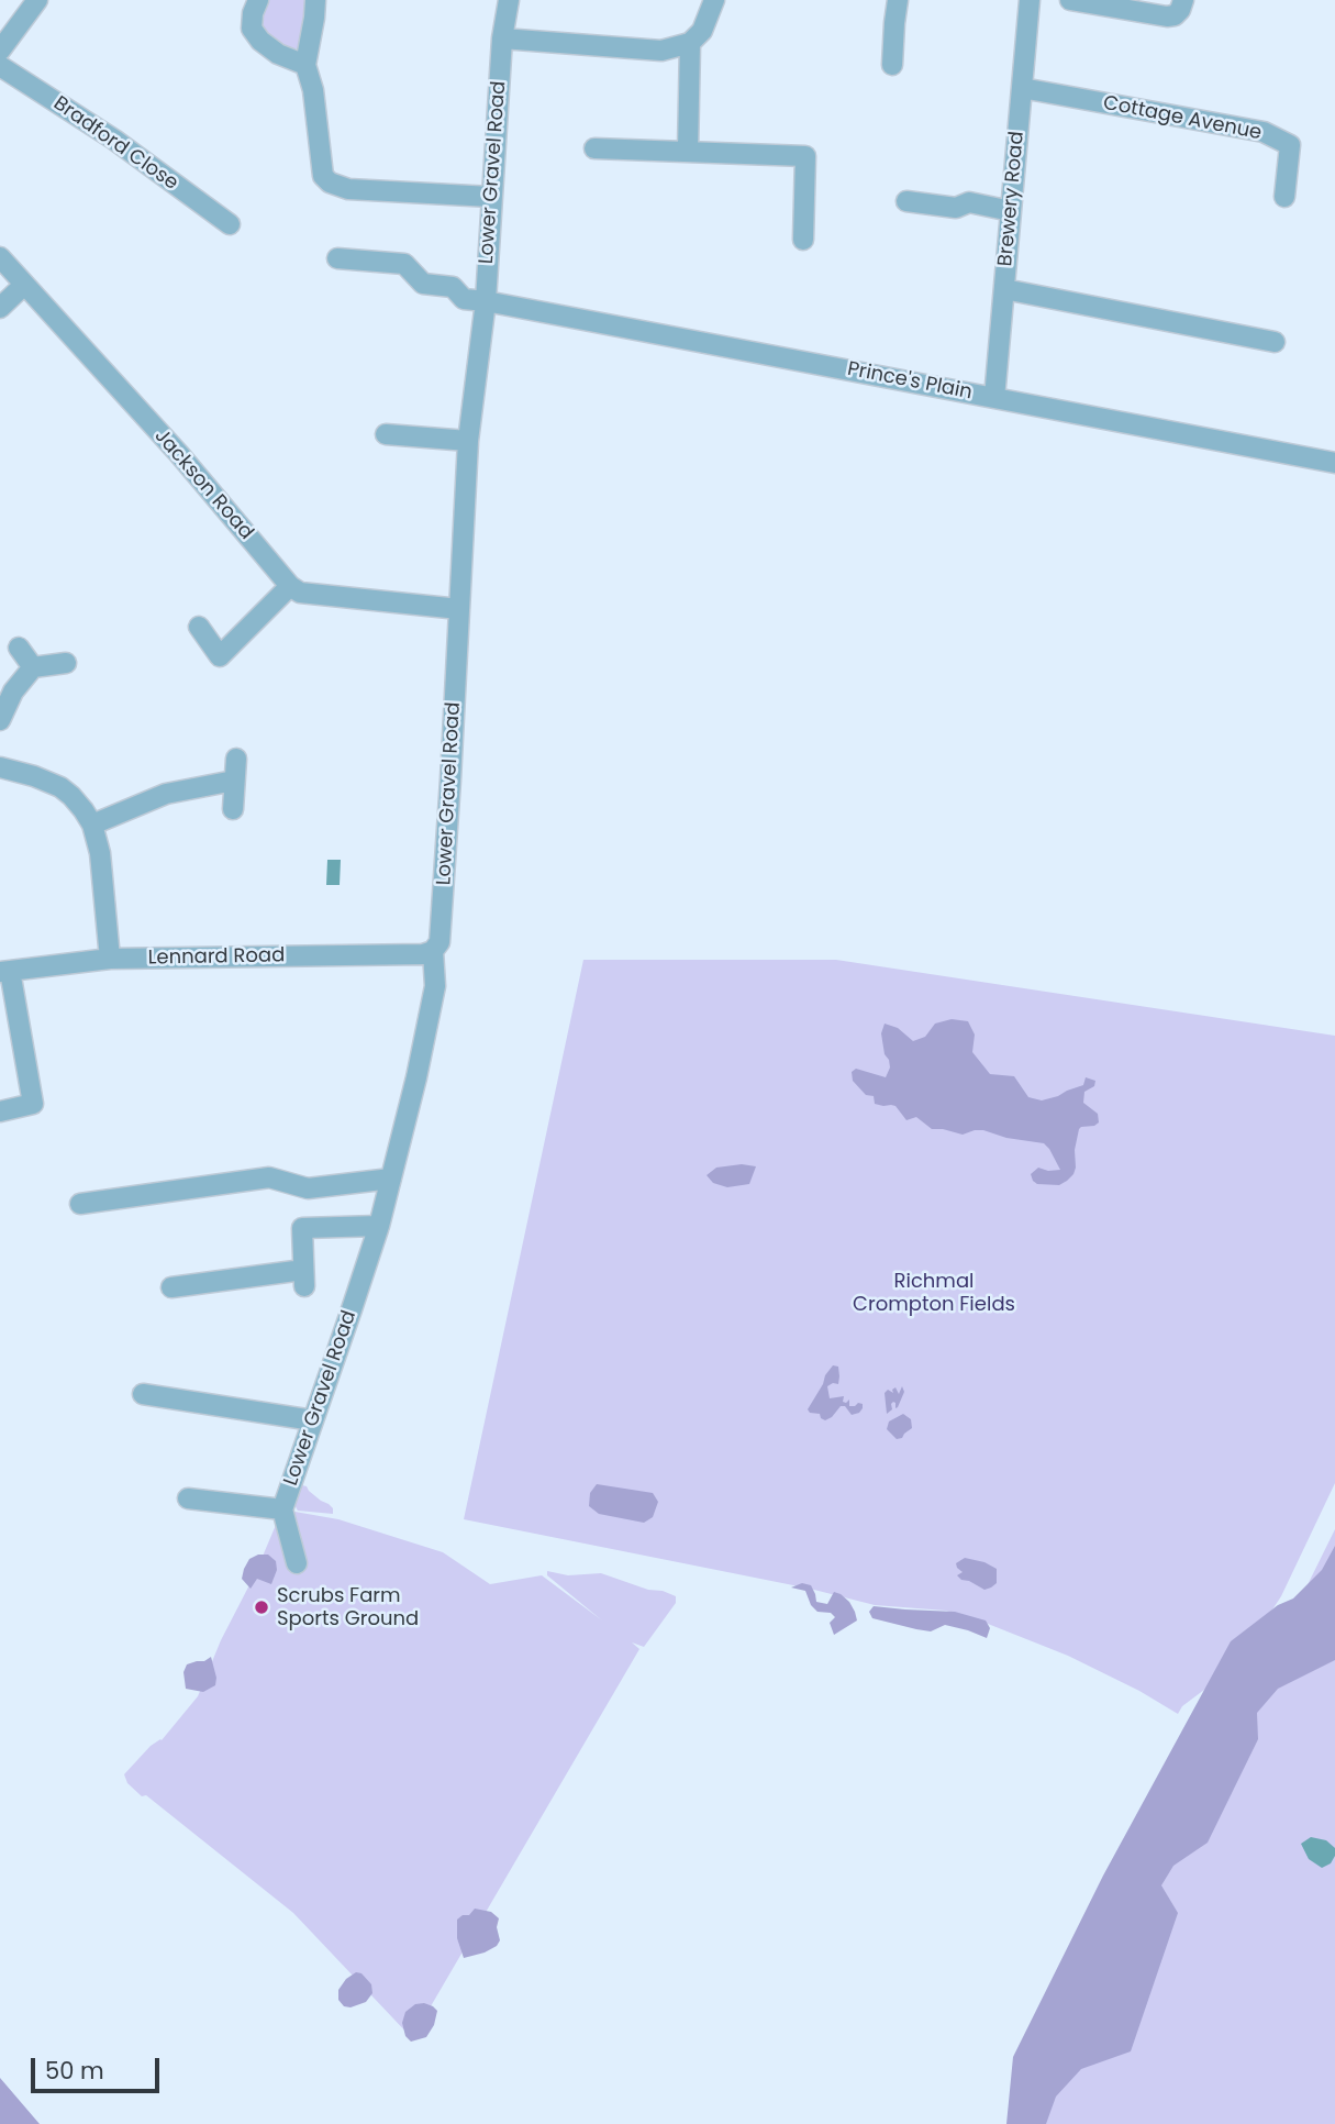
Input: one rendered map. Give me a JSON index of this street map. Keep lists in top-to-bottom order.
{
  "streets": {
    "street": [
      "Cottage Avenue",
      "Bradford Close",
      "Lower Gravel Road",
      "Brewery Road",
      "Prince's Plain",
      "Jackson Road",
      "Lennard Road"
    ]
  },
  "crossings": [
    ["Cottage Avenue", "Brewery Road"],
    ["Lower Gravel Road", "Prince's Plain"],
    ["Lower Gravel Road", "Lennard Road"],
    ["Brewery Road", "Prince's Plain"]
  ],
  "parks": ["Richmal Crompton Fields"],
  "places": ["Scrubs Farm Sports Ground"],
  "scale_bar": "50 m"
}
